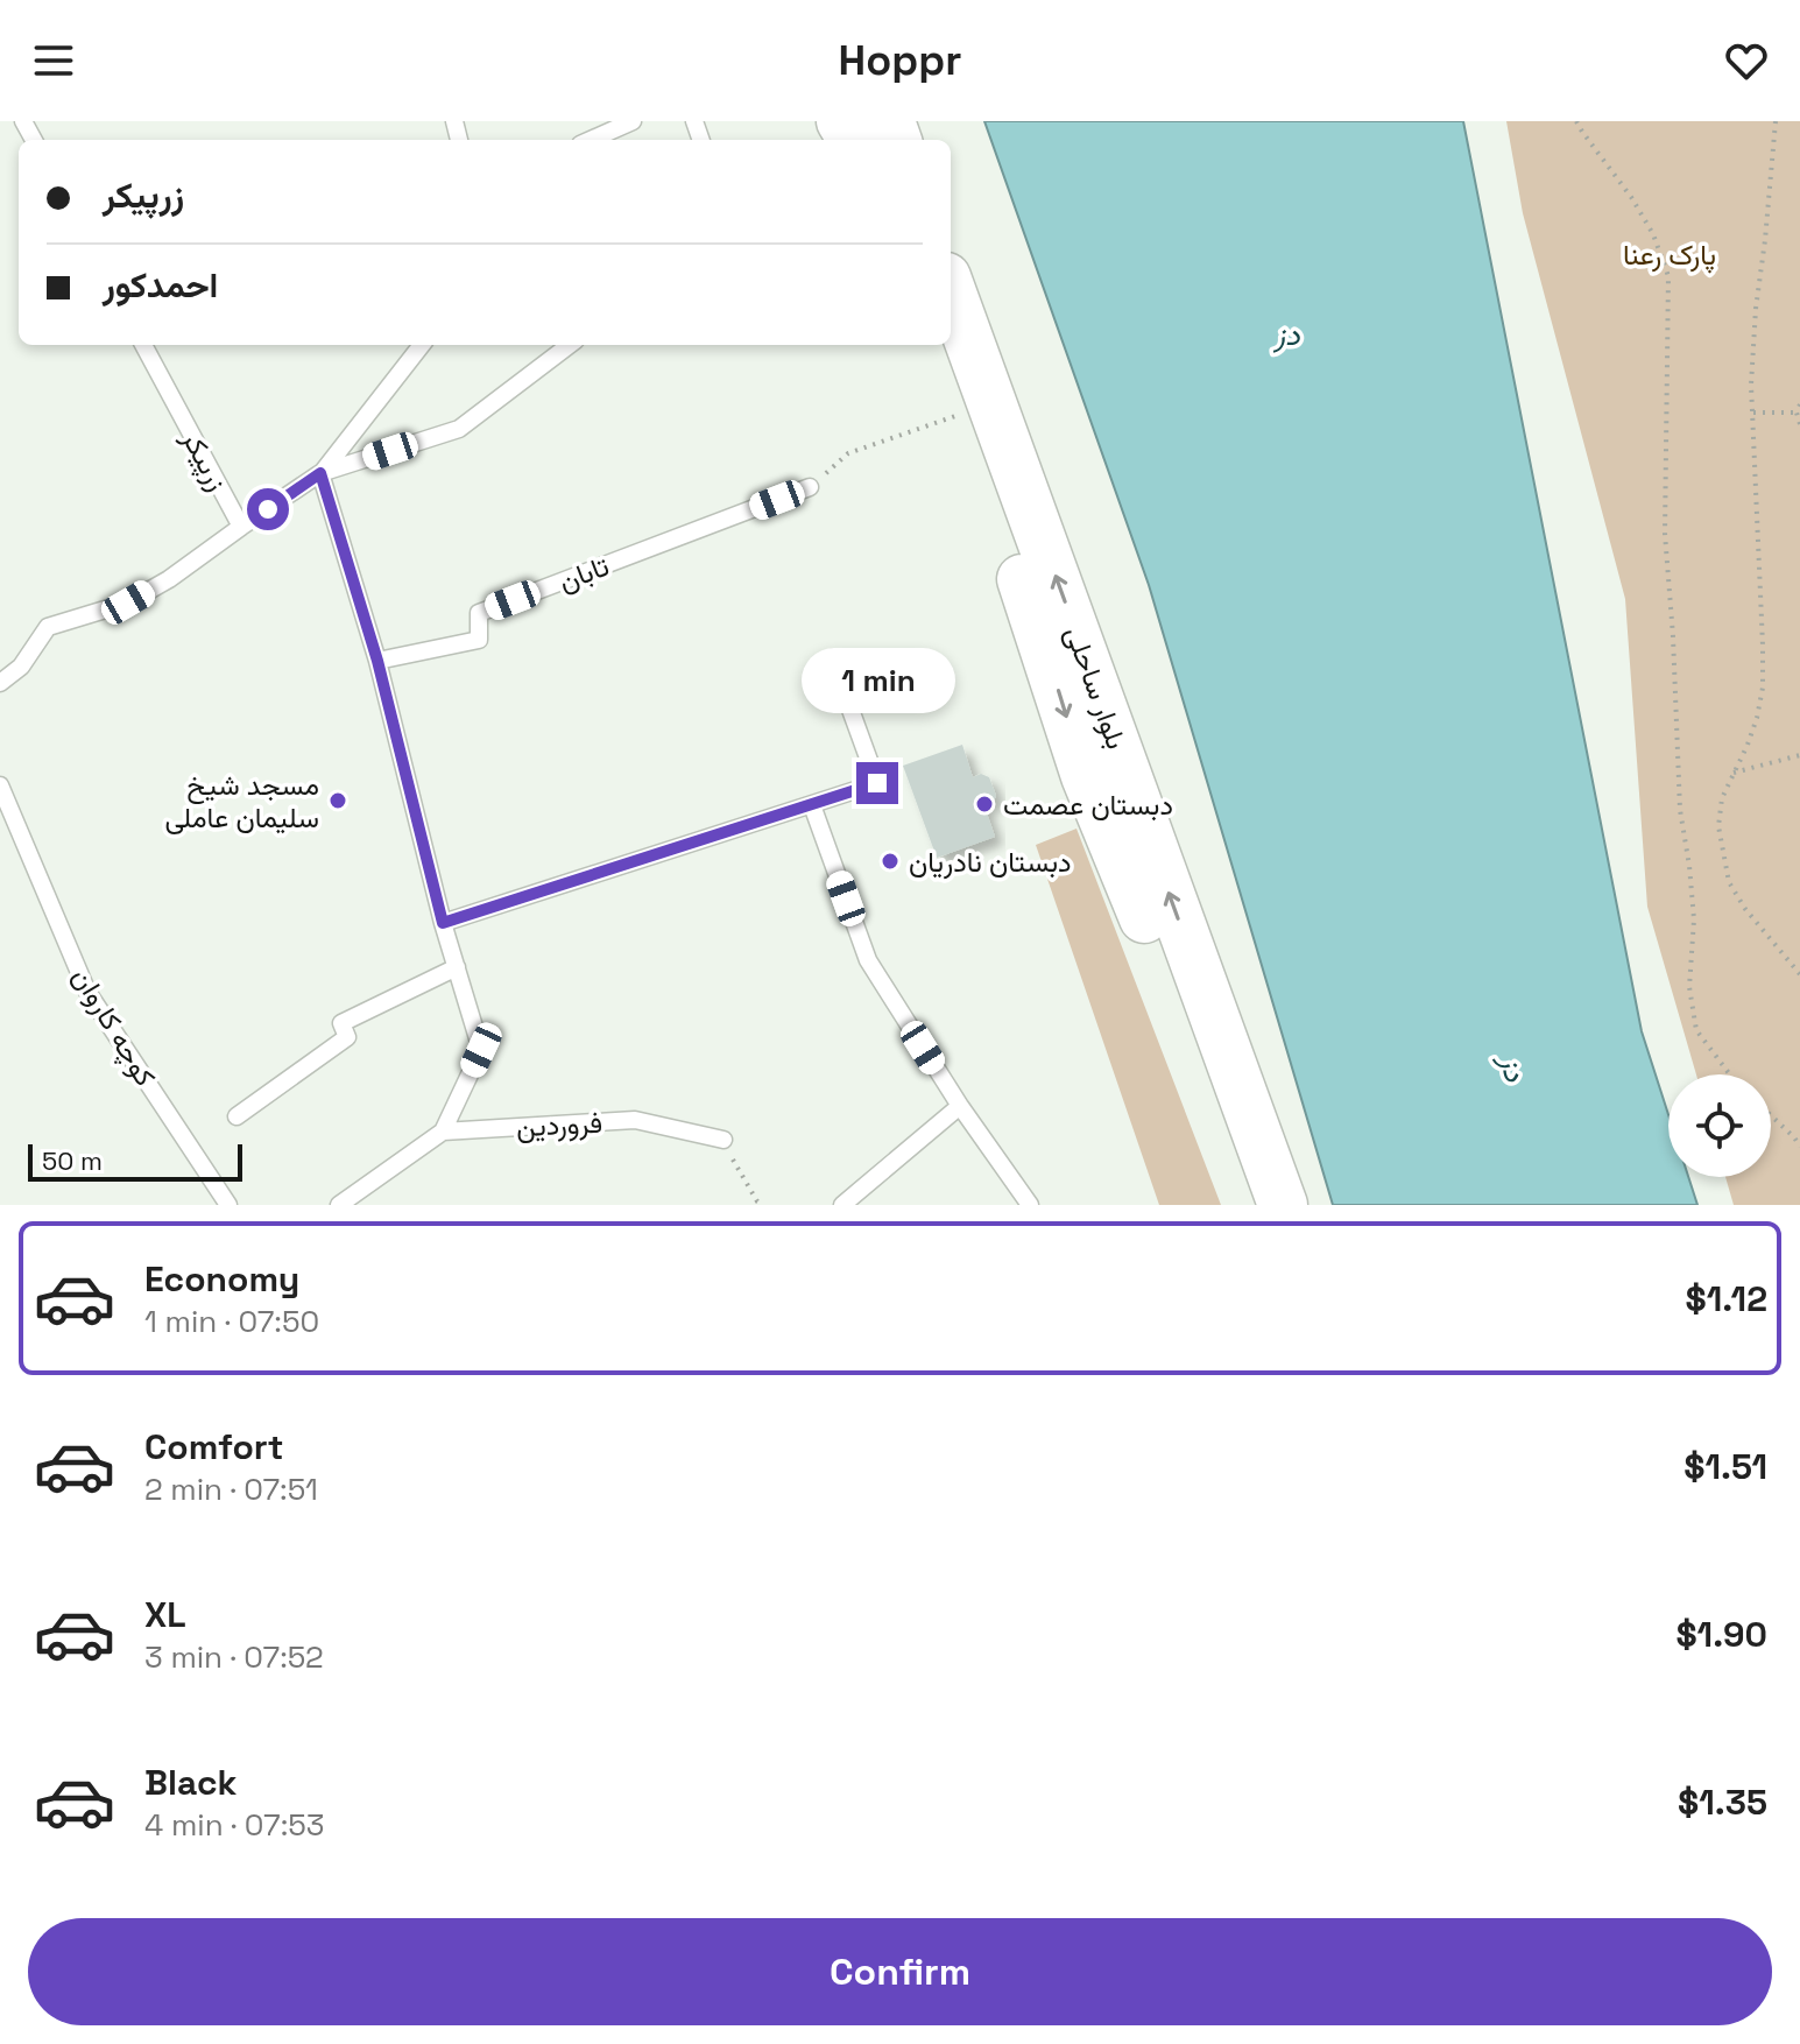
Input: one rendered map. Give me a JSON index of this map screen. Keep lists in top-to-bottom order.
{
  "streets": {
    "main road": ["بلوار ساحلی"],
    "lane": [
      "زرپیکر",
      "تابان",
      "کوچه کاروان",
      "فروردین"
    ]
  },
  "water": ["دز"],
  "parks": ["پارک رعنا"],
  "places": ["مسجد شیخ سلیمان عاملی", "دبستان عصمت", "دبستان نادریان"],
  "scale_bar": "50 m",
  "page": {
    "header": "Hoppr",
    "banner": ["زرپیکر", "احمدکور"],
    "bubble": "1 min",
    "scale": "50 m",
    "list": [
      {
        "name": "Economy",
        "note": "1 min · 07:50",
        "value": "$1.12"
      },
      {
        "name": "Comfort",
        "note": "2 min · 07:51",
        "value": "$1.51"
      },
      {
        "name": "XL",
        "note": "3 min · 07:52",
        "value": "$1.90"
      },
      {
        "name": "Black",
        "note": "4 min · 07:53",
        "value": "$1.35"
      }
    ],
    "buttons": "Confirm"
  }
}
